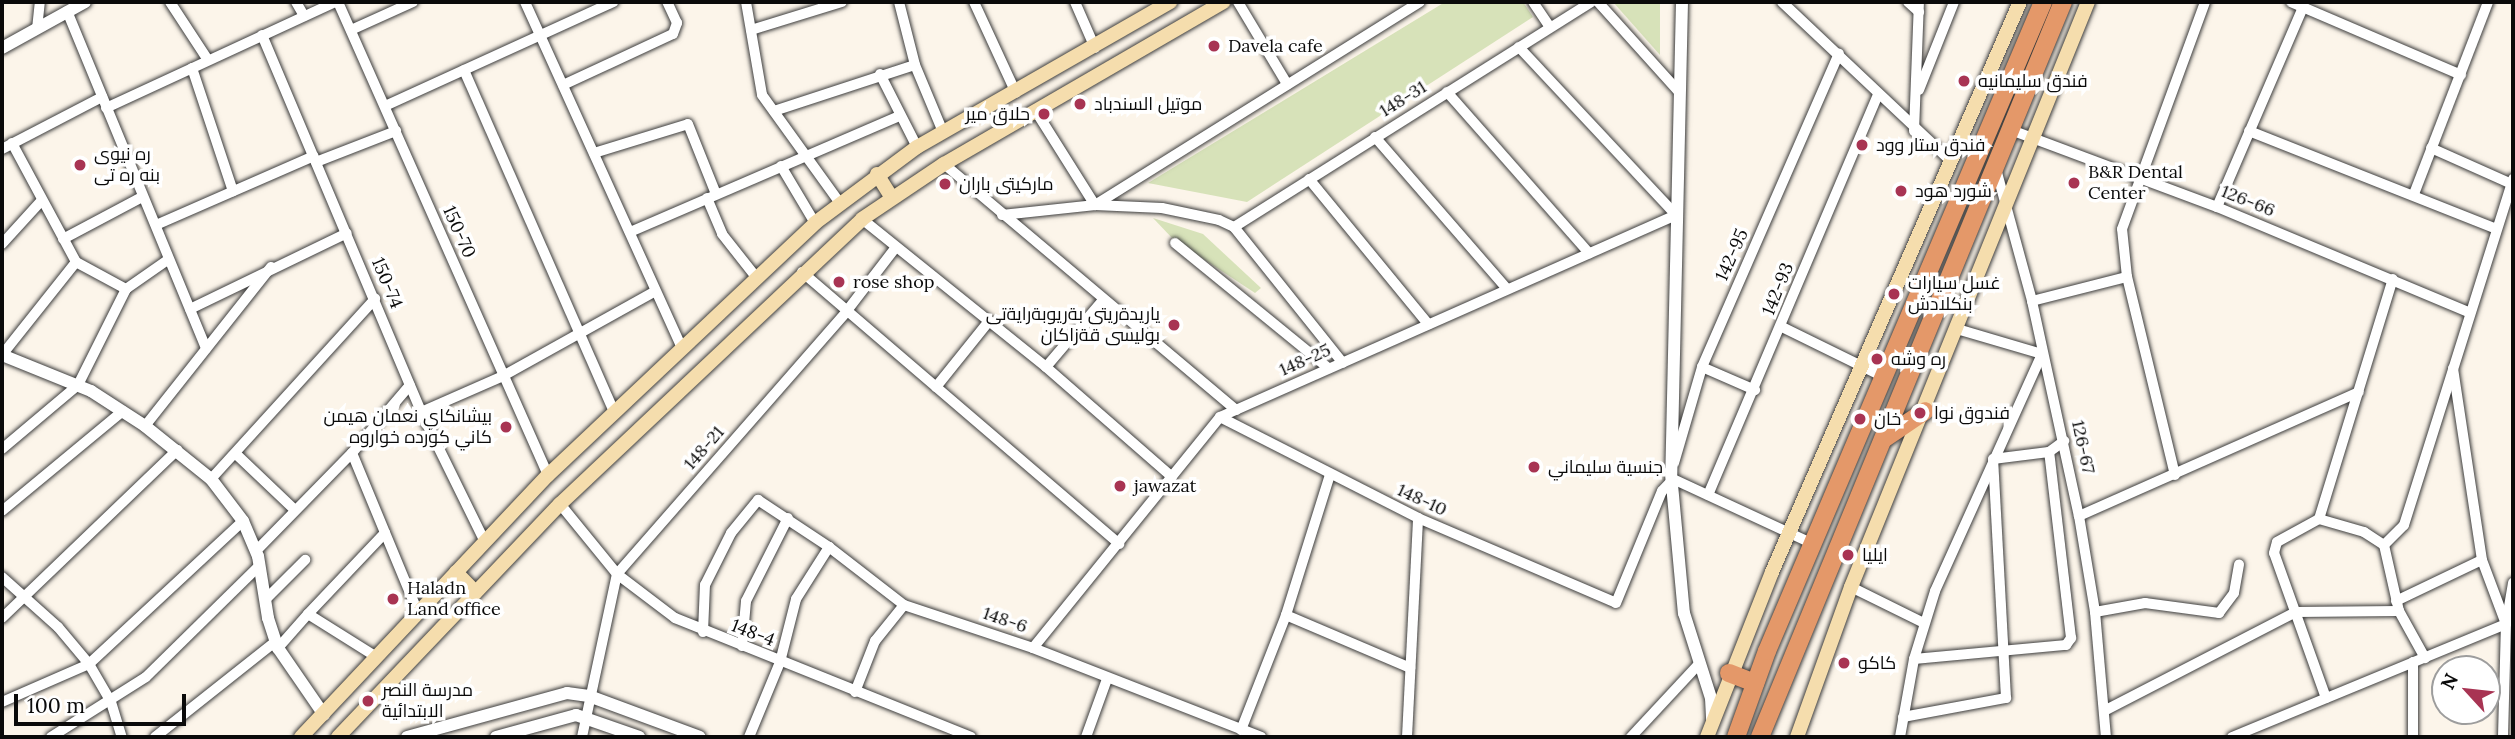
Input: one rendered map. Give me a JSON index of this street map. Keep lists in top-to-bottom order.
{
  "streets": {
    "street": [
      "148-31",
      "126-66",
      "150-70",
      "142-95",
      "150-74",
      "142-93",
      "148-25",
      "126-67",
      "148-21",
      "148-10",
      "148-6",
      "148-4"
    ]
  },
  "crossings": [
    ["142-95", "148-10"],
    ["148-25", "148-10"],
    ["148-25", "148-6"],
    ["148-21", "148-4"],
    ["148-6", "148-4"]
  ],
  "places": [
    "Davela cafe",
    "فندق سليمانيه",
    "موتيل السندباد",
    "حلاق میر",
    "فندق ستار وود",
    "ره نیوی بنه ره تی",
    "B&R Dental Center",
    "ماركيتى باران",
    "شورد هود",
    "rose shop",
    "غسل سيارات بنكلادش",
    "ياريدةريتى بةريوبةرايةتى بوليسى قةزاكان",
    "ره وشه",
    "فندوق نوا",
    "خان",
    "بيشانكاي نعمان هيمن كاني كورده خواروه",
    "جنسية سليماني",
    "jawazat",
    "ايليا",
    "Haladn Land office",
    "كاكو",
    "مدرسة النصر الابتدائية"
  ],
  "scale_bar": "100 m",
  "north": "top left"
}
